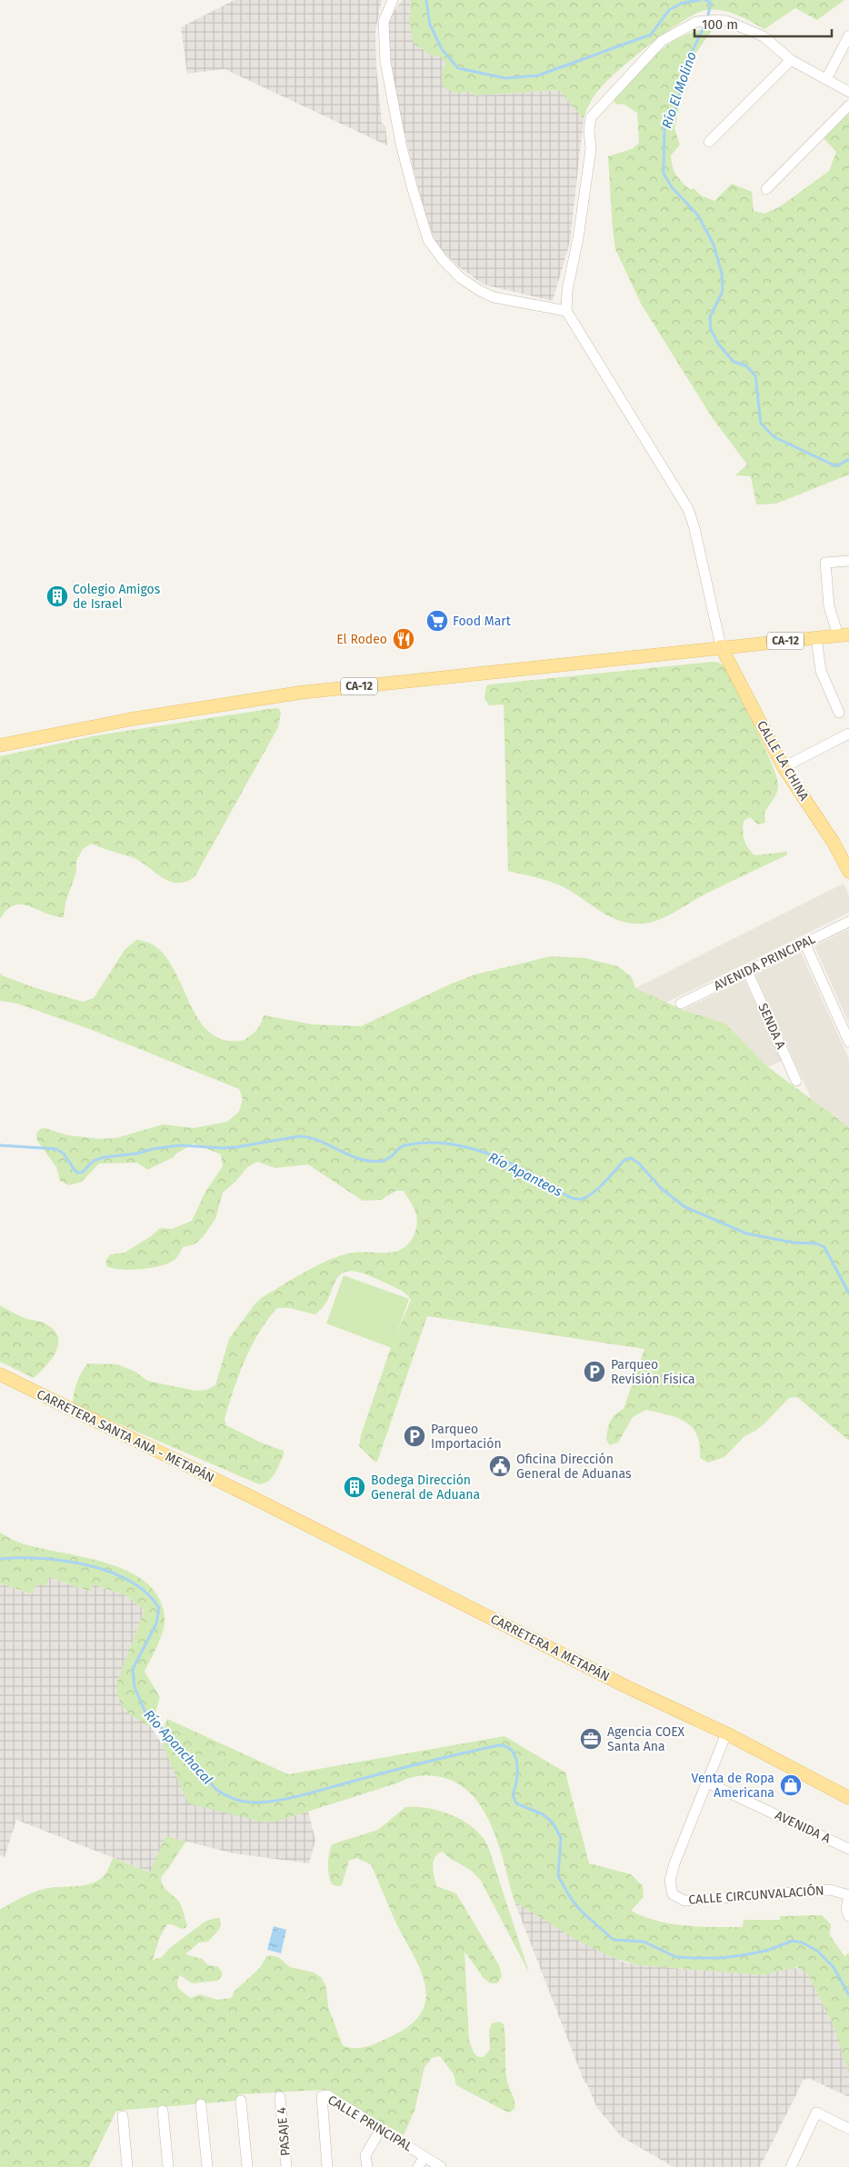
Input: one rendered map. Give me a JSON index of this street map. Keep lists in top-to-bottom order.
{
  "streets": {
    "main road": [
      "CA-12",
      "CALLE LA CHINA",
      "CARRETERA SANTA ANA - METAPÁN",
      "CARRETERA A METAPÁN"
    ],
    "street": [
      "AVENIDA PRINCIPAL",
      "SENDA A",
      "AVENIDA A",
      "CALLE CIRCUNVALACIÓN",
      "CALLE PRINCIPAL",
      "PASAJE 4"
    ]
  },
  "crossings": [
    ["CA-12", "CALLE LA CHINA"],
    ["AVENIDA PRINCIPAL", "SENDA A"],
    ["CARRETERA SANTA ANA - METAPÁN", "CARRETERA A METAPÁN"],
    ["CARRETERA A METAPÁN", "CALLE CIRCUNVALACIÓN"],
    ["AVENIDA A", "CALLE CIRCUNVALACIÓN"]
  ],
  "water": ["Río El Molino", "Río Apanteos", "Río Apanchacal"],
  "places": {
    "building": ["Colegio Amigos de Israel", "Bodega Dirección General de Aduana"],
    "supermarket": ["Food Mart"],
    "restaurant": ["El Rodeo"],
    "parking": ["Parqueo Revisión Física", "Parqueo Importación"],
    "public building": ["Oficina Dirección General de Aduanas"],
    "office": ["Agencia COEX Santa Ana"],
    "shop": ["Venta de Ropa Americana"]
  },
  "scale_bar": "100 m"
}
